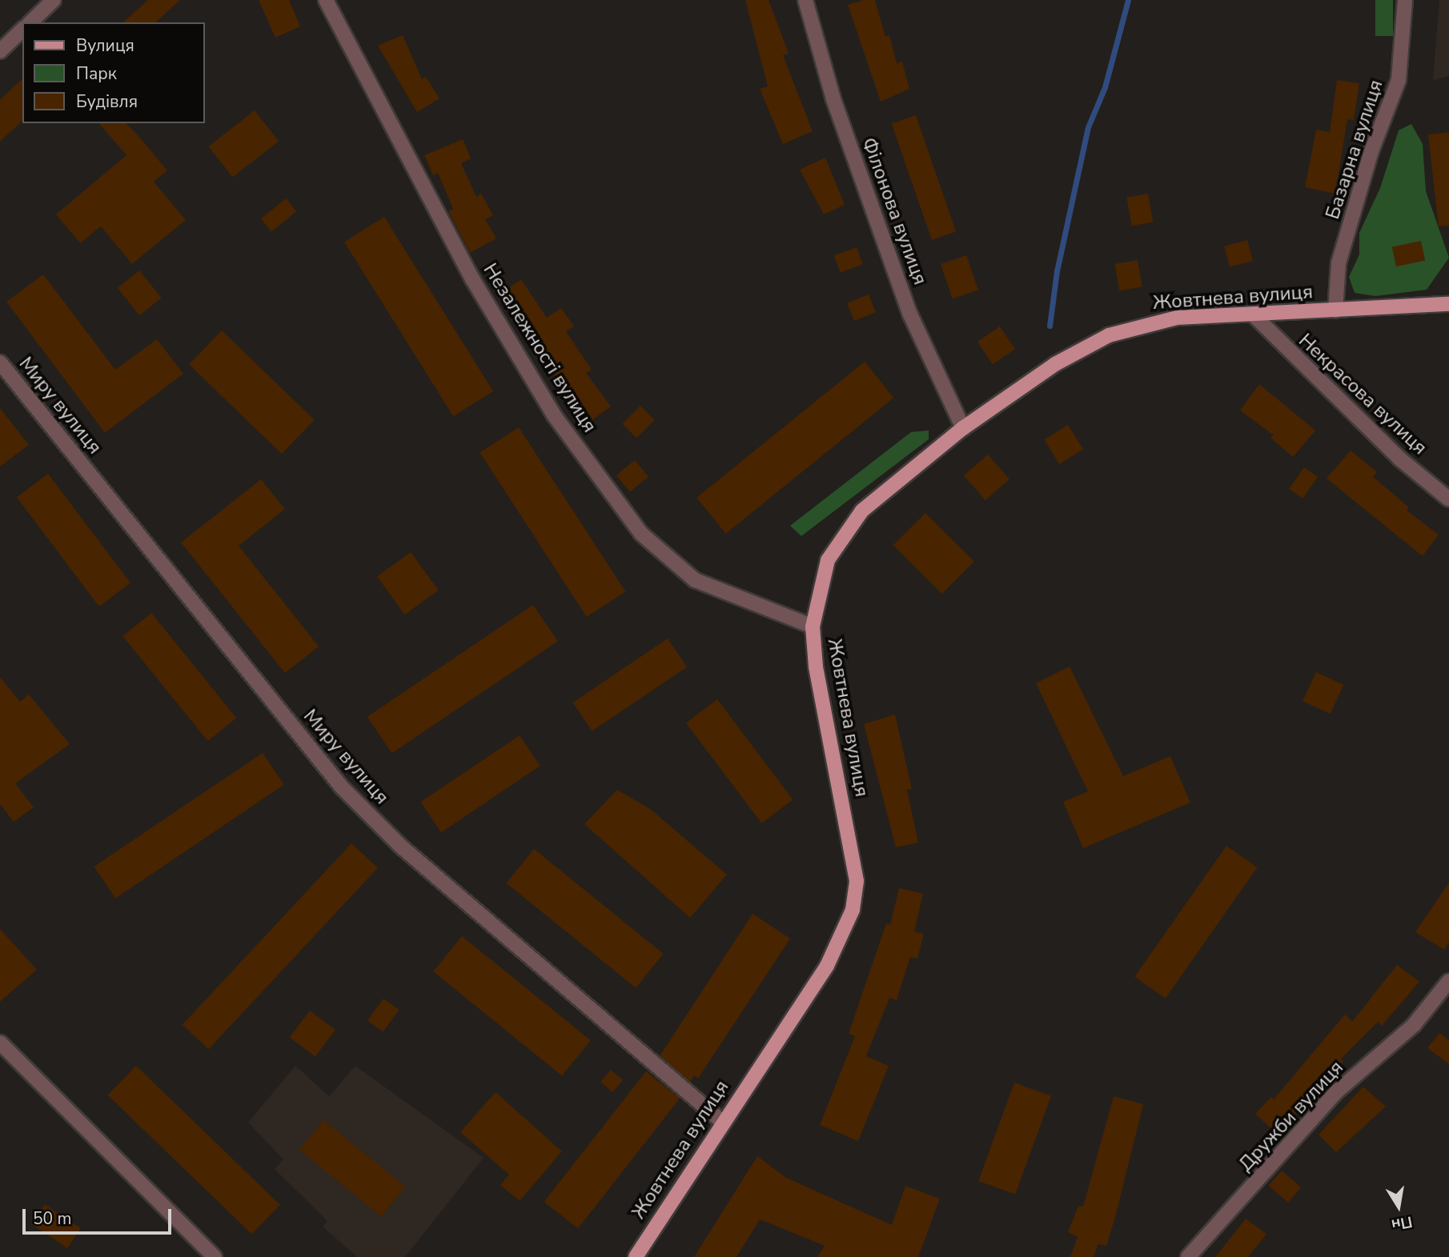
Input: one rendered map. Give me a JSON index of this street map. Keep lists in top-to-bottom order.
{
  "streets": {
    "main road": ["Жовтнева вулиця"],
    "street": [
      "Базарна вулиця",
      "Філонова вулиця",
      "Незалежності вулиця",
      "Некрасова вулиця",
      "Миру вулиця",
      "Дружби вулиця"
    ]
  },
  "crossings": [
    ["Базарна вулиця", "Жовтнева вулиця"],
    ["Філонова вулиця", "Жовтнева вулиця"],
    ["Жовтнева вулиця", "Незалежності вулиця"],
    ["Жовтнева вулиця", "Некрасова вулиця"],
    ["Жовтнева вулиця", "Миру вулиця"]
  ],
  "legend": ["Вулиця", "Парк", "Будівля"],
  "scale_bar": "50 m",
  "north": "bottom"
}
